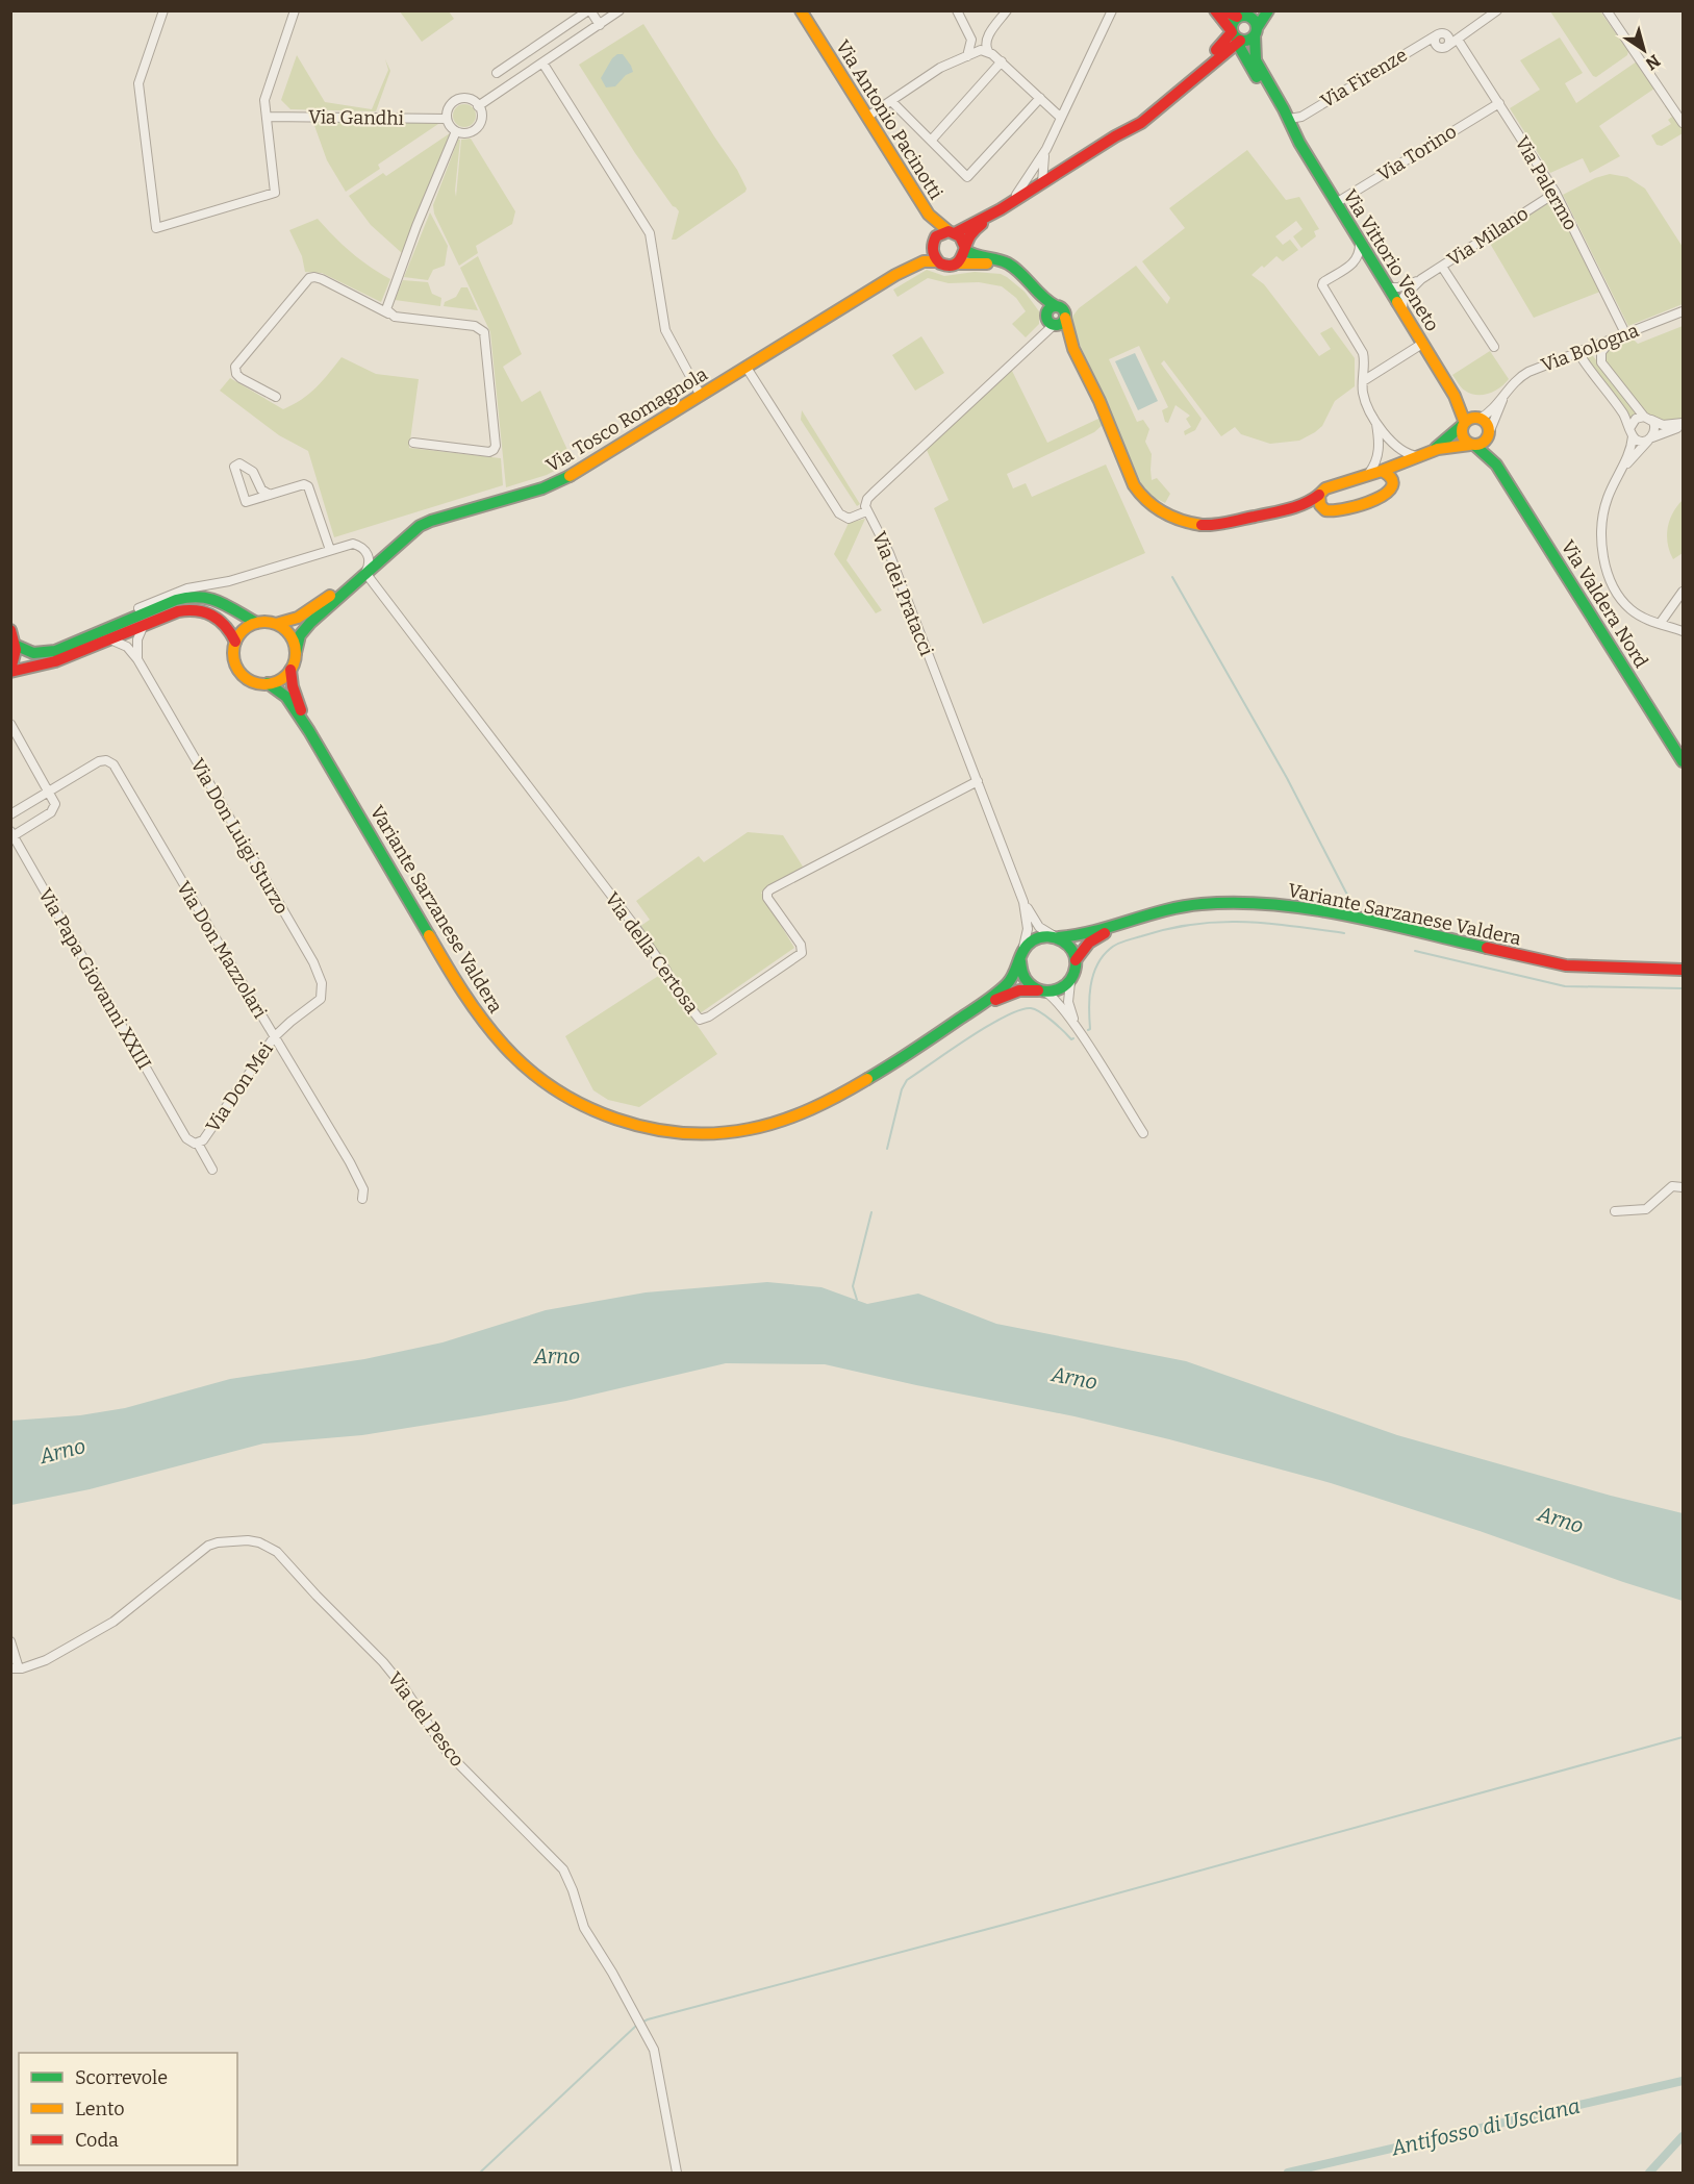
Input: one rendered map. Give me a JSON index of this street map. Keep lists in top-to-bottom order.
{
  "streets": {
    "main road": [
      "Via Antonio Pacinotti",
      "Via Vittorio Veneto",
      "Via Tosco Romagnola",
      "Via Valdera Nord",
      "Variante Sarzanese Valdera"
    ],
    "street": [
      "Via Firenze",
      "Via Gandhi",
      "Via Torino",
      "Via Palermo",
      "Via Milano",
      "Via Bologna",
      "Via dei Pratacci",
      "Via Don Luigi Sturzo",
      "Via Don Mazzolari",
      "Via della Certosa",
      "Via Papa Giovanni XXIII",
      "Via Don Mei",
      "Via del Pesco"
    ]
  },
  "crossings": [
    ["Via Firenze", "Via Vittorio Veneto"],
    ["Via Antonio Pacinotti", "Via Tosco Romagnola"],
    ["Via Torino", "Via Palermo"],
    ["Via Torino", "Via Vittorio Veneto"],
    ["Via Palermo", "Via Milano"],
    ["Via Palermo", "Via Bologna"],
    ["Via Milano", "Via Vittorio Veneto"],
    ["Via Vittorio Veneto", "Via Bologna"],
    ["Via Vittorio Veneto", "Via Valdera Nord"],
    ["Via Bologna", "Via Valdera Nord"],
    ["Via Tosco Romagnola", "Via della Certosa"],
    ["Via dei Pratacci", "Variante Sarzanese Valdera"],
    ["Via dei Pratacci", "Via della Certosa"],
    ["Via Don Luigi Sturzo", "Via Don Mei"],
    ["Via Don Mazzolari", "Via Don Mei"],
    ["Via Papa Giovanni XXIII", "Via Don Mei"]
  ],
  "water": ["Arno", "Antifosso di Usciana"],
  "legend": ["Scorrevole", "Lento", "Coda"],
  "north": "bottom right"
}
